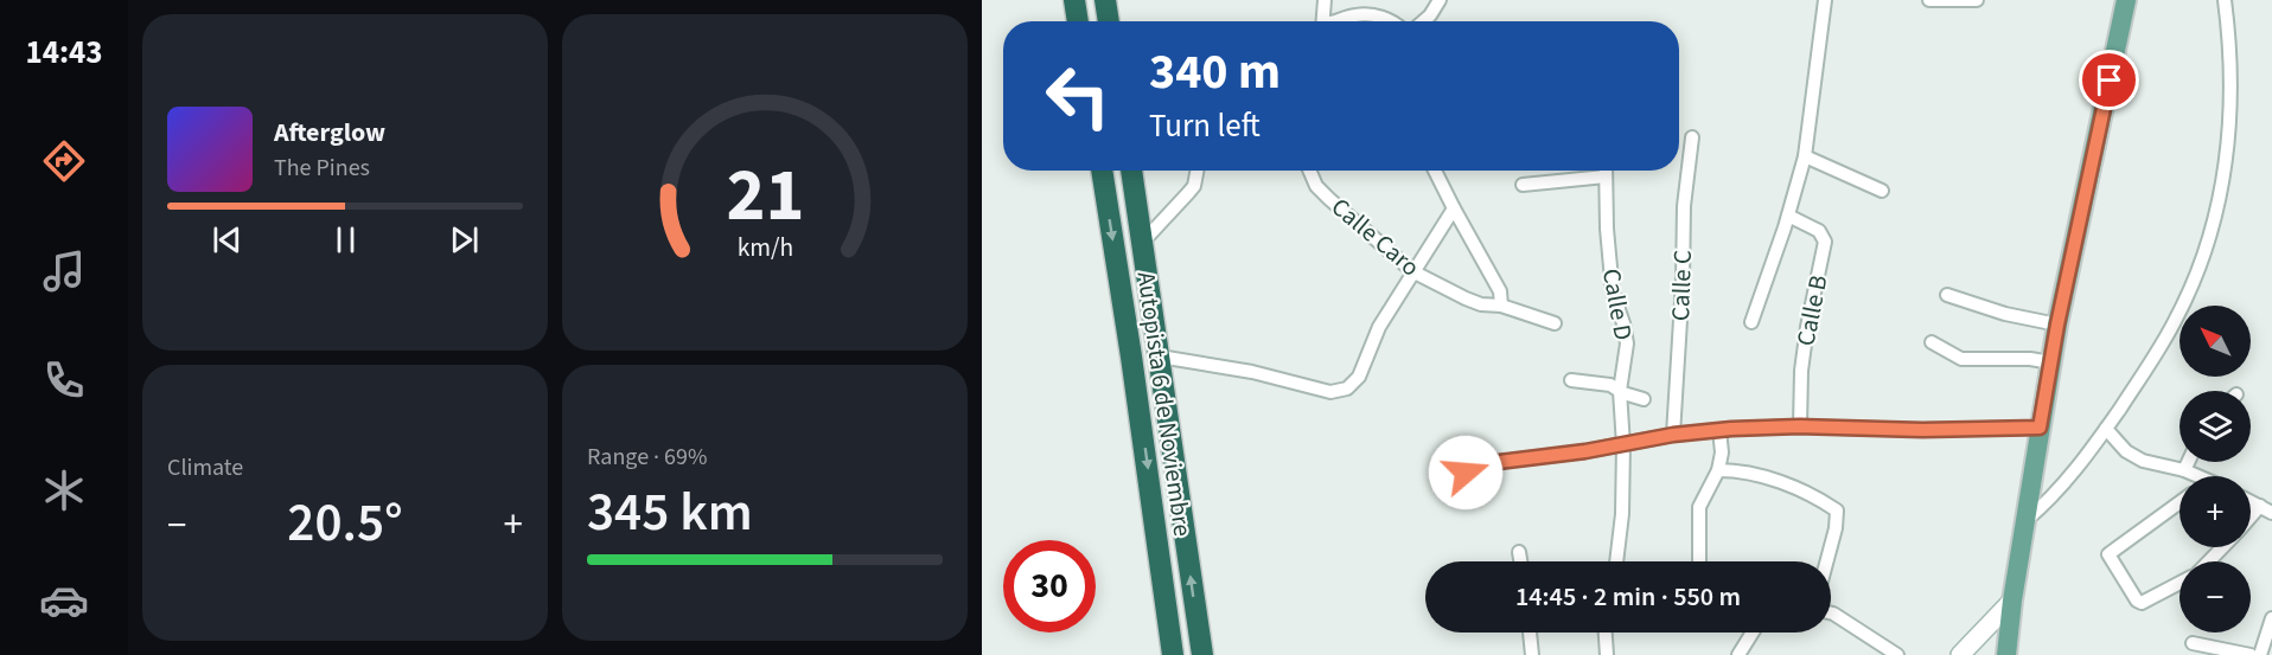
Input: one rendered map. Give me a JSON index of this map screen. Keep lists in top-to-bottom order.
{
  "streets": {
    "highway": ["Autopista 6 de Noviembre"],
    "street": [
      "Calle Caro",
      "Calle C",
      "Calle D",
      "Calle B"
    ]
  },
  "north": "top left",
  "page": {
    "tabs": "14:43",
    "turn": ["340 m", "Turn left"],
    "song": ["Afterglow", "The Pines"],
    "map_buttons": ["+", "−"],
    "tile": [
      "Climate",
      ["Range · 69%", "345 km"]
    ],
    "heat": ["−", "20.5°", "+"],
    "limit": "30",
    "trip": "14:45 · 2 min · 550 m",
    "gauge": ["21", "km/h"]
  }
}
